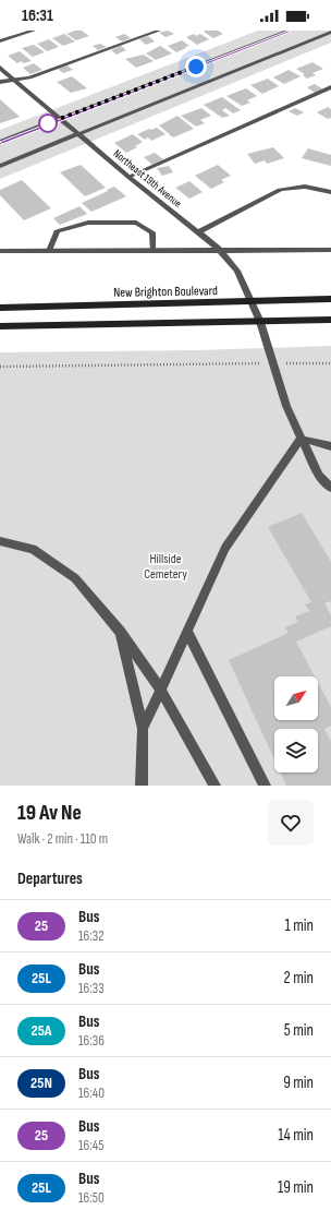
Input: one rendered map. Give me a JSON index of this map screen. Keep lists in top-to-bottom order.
{
  "streets": {
    "main road": ["New Brighton Boulevard"],
    "street": ["Northeast 19th Avenue"]
  },
  "crossings": [
    ["Northeast 19th Avenue", "New Brighton Boulevard"]
  ],
  "parks": ["Hillside Cemetery"],
  "lines": ["bus line 25"],
  "north": "top right",
  "page": {
    "status": "16:31",
    "heading": [
      ["19 Av Ne", "Walk · 2 min · 110 m"],
      "Departures"
    ],
    "list": [
      {
        "mark": "25",
        "name": "Bus",
        "note": "16:32",
        "value": "1 min"
      },
      {
        "mark": "25L",
        "name": "Bus",
        "note": "16:33",
        "value": "2 min"
      },
      {
        "mark": "25A",
        "name": "Bus",
        "note": "16:36",
        "value": "5 min"
      },
      {
        "mark": "25N",
        "name": "Bus",
        "note": "16:40",
        "value": "9 min"
      },
      {
        "mark": "25",
        "name": "Bus",
        "note": "16:45",
        "value": "14 min"
      },
      {
        "mark": "25L",
        "name": "Bus",
        "note": "16:50",
        "value": "19 min"
      }
    ]
  }
}
